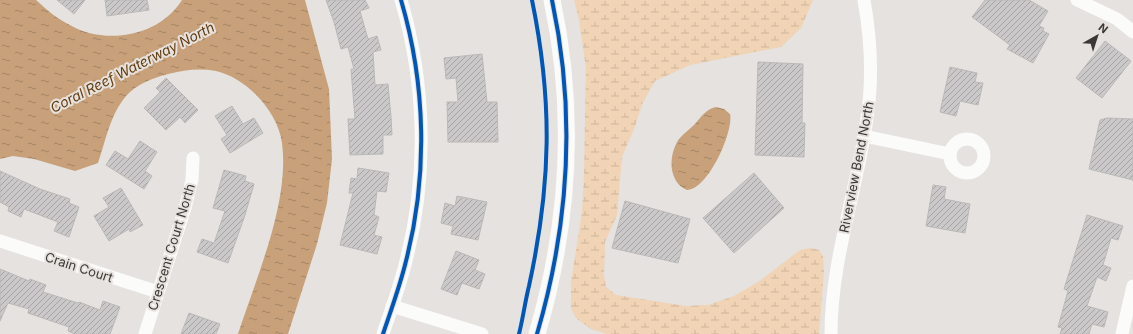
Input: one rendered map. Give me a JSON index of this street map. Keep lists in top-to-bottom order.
{
  "streets": {
    "street": ["Riverview Bend North", "Crescent Court North", "Crain Court"]
  },
  "crossings": [
    ["Crescent Court North", "Crain Court"]
  ],
  "water": ["Coral Reef Waterway North"],
  "north": "top right"
}
